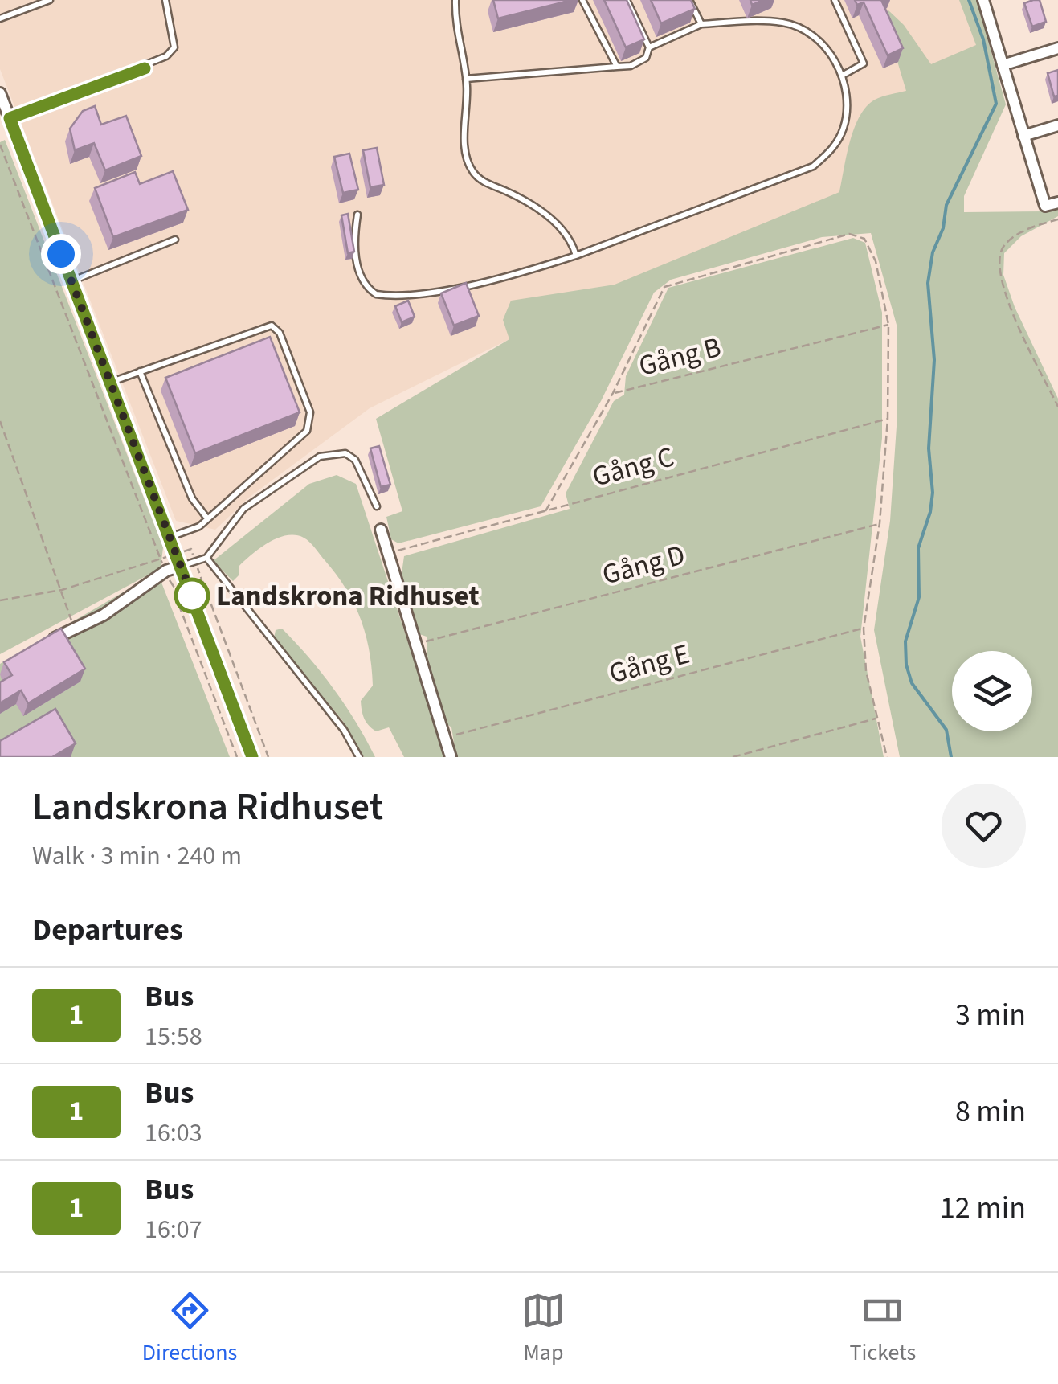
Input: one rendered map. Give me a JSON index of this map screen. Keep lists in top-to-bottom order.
{
  "streets": {
    "path": [
      "Gång B",
      "Gång C",
      "Gång D",
      "Gång E"
    ]
  },
  "crossings": [
    ["Gång B", "Gång C"]
  ],
  "places": ["Landskrona Ridhuset"],
  "lines": ["bus line 1"],
  "page": {
    "heading": [
      ["Landskrona Ridhuset", "Walk · 3 min · 240 m"],
      "Departures"
    ],
    "list": [
      {
        "mark": "1",
        "name": "Bus",
        "note": "15:58",
        "value": "3 min"
      },
      {
        "mark": "1",
        "name": "Bus",
        "note": "16:03",
        "value": "8 min"
      },
      {
        "mark": "1",
        "name": "Bus",
        "note": "16:07",
        "value": "12 min"
      }
    ],
    "tabs": ["Directions", "Map", "Tickets"]
  }
}
